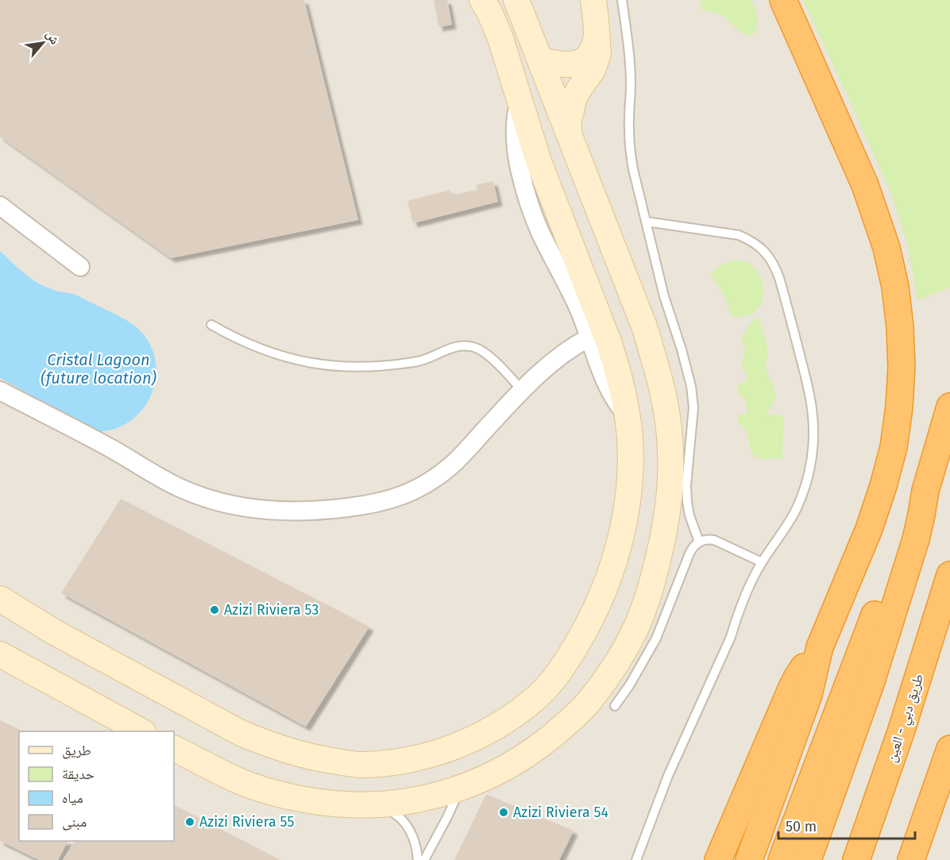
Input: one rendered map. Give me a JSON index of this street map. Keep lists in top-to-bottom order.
{
  "streets": {
    "highway": ["طريق دبي - العين"]
  },
  "water": ["Cristal Lagoon (future location)"],
  "places": ["Azizi Riviera 53", "Azizi Riviera 54", "Azizi Riviera 55"],
  "legend": [
    "طريق",
    "حديقة",
    "مياه",
    "مبنى"
  ],
  "scale_bar": "50 m",
  "north": "top right"
}
